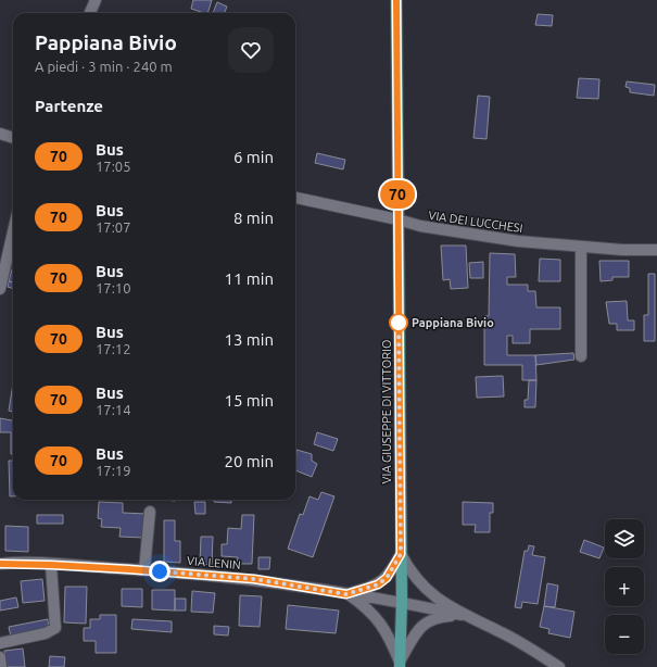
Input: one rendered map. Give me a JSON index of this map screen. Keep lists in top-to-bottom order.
{
  "streets": {
    "main road": ["VIA GIUSEPPE DI VITTORIO"],
    "street": ["VIA DEI LUCCHESI", "VIA LENIN"]
  },
  "crossings": [
    ["VIA DEI LUCCHESI", "VIA GIUSEPPE DI VITTORIO"],
    ["VIA GIUSEPPE DI VITTORIO", "VIA LENIN"]
  ],
  "places": ["Pappiana Bivio"],
  "lines": ["bus line 70"],
  "page": {
    "on_map": "70",
    "heading": [
      ["Pappiana Bivio", "A piedi · 3 min · 240 m"],
      "Partenze"
    ],
    "list": [
      {
        "mark": "70",
        "name": "Bus",
        "note": "17:05",
        "value": "6 min"
      },
      {
        "mark": "70",
        "name": "Bus",
        "note": "17:07",
        "value": "8 min"
      },
      {
        "mark": "70",
        "name": "Bus",
        "note": "17:10",
        "value": "11 min"
      },
      {
        "mark": "70",
        "name": "Bus",
        "note": "17:12",
        "value": "13 min"
      },
      {
        "mark": "70",
        "name": "Bus",
        "note": "17:14",
        "value": "15 min"
      },
      {
        "mark": "70",
        "name": "Bus",
        "note": "17:19",
        "value": "20 min"
      }
    ],
    "map_buttons": ["+", "−"]
  }
}
